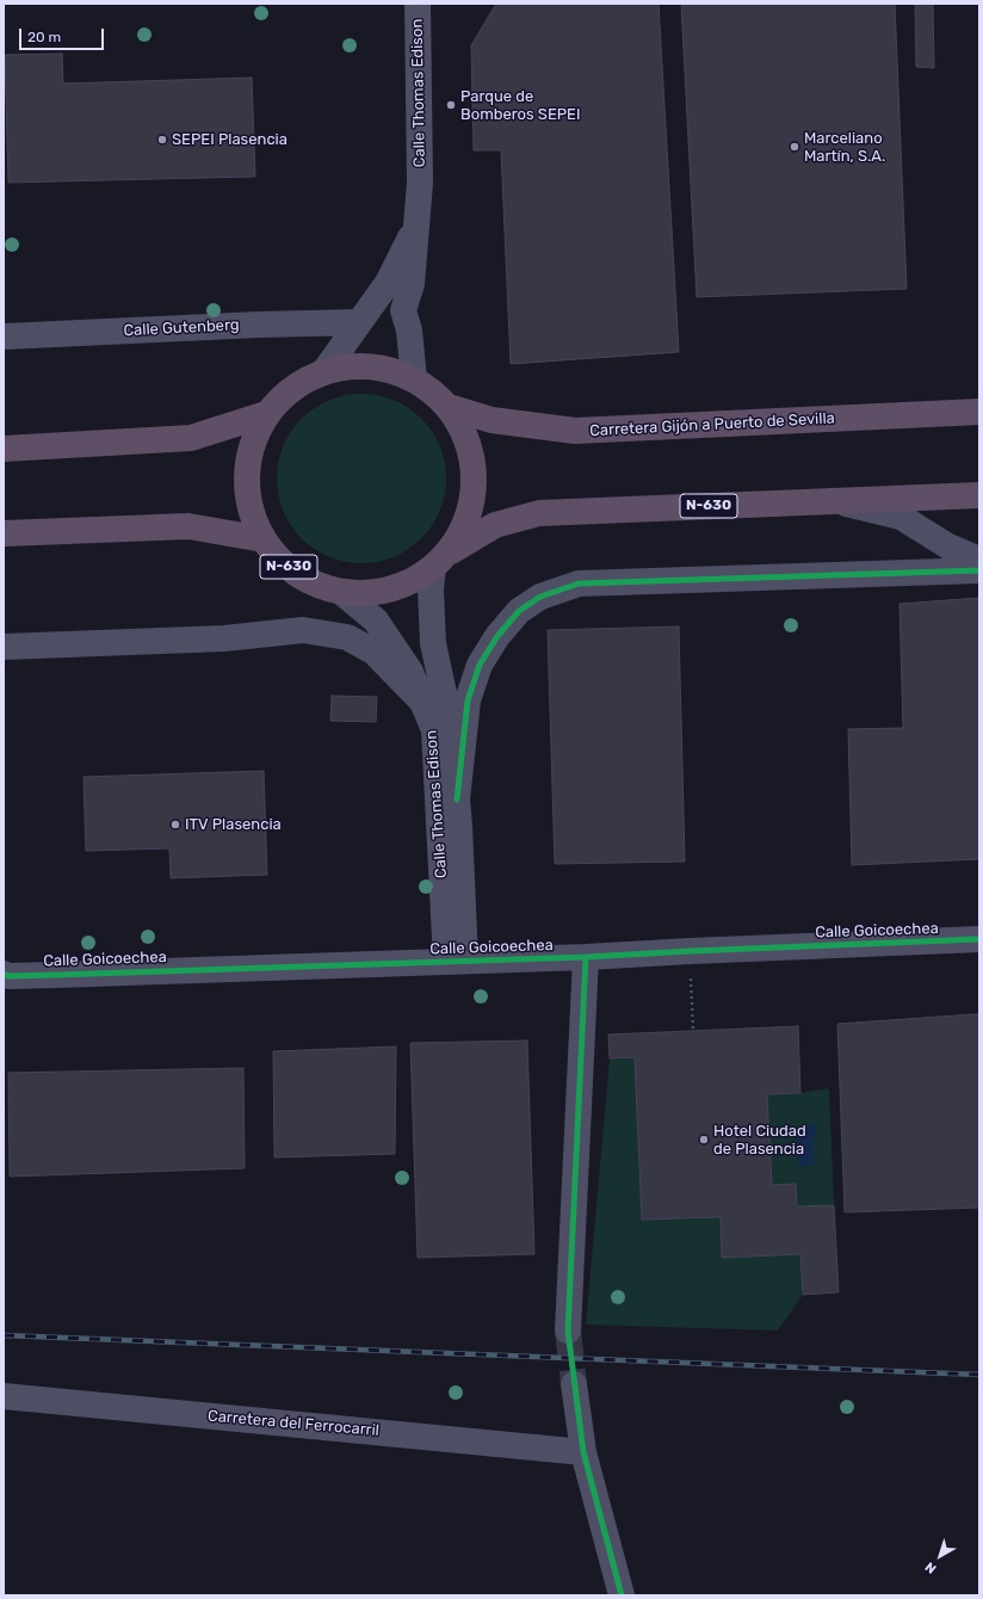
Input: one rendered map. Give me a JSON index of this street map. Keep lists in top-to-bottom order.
{
  "streets": {
    "highway": ["Carretera Gijón a Puerto de Sevilla", "N-630"],
    "street": [
      "Calle Thomas Edison",
      "Calle Gutenberg",
      "Calle Goicoechea",
      "Carretera del Ferrocarril"
    ]
  },
  "crossings": [
    ["Calle Thomas Edison", "Calle Gutenberg"],
    ["Calle Thomas Edison", "N-630"],
    ["Calle Thomas Edison", "Calle Goicoechea"],
    ["Carretera Gijón a Puerto de Sevilla", "N-630"]
  ],
  "places": [
    "Parque de Bomberos SEPEI",
    "SEPEI Plasencia",
    "Marceliano Martín, S.A.",
    "ITV Plasencia",
    "Hotel Ciudad de Plasencia"
  ],
  "scale_bar": "20 m",
  "north": "bottom left"
}
